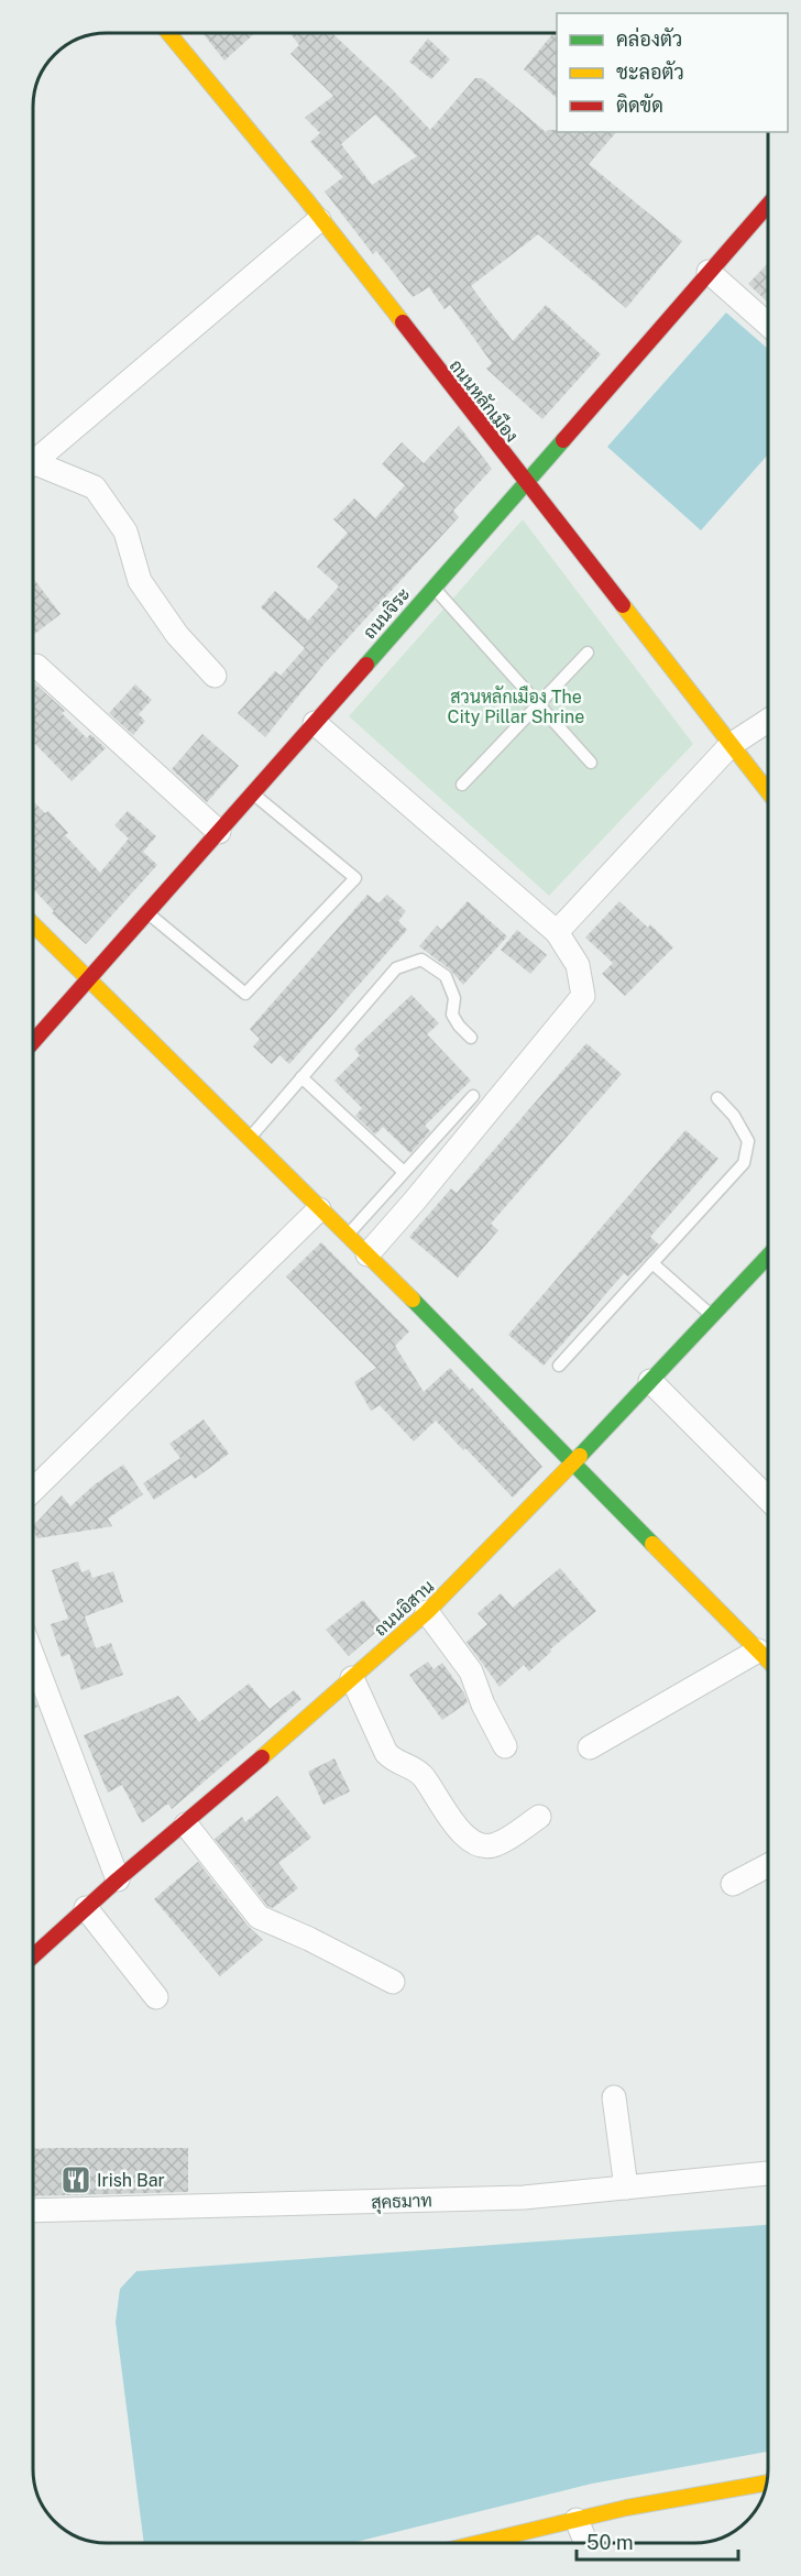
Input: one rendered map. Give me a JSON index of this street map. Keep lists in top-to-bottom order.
{
  "streets": {
    "street": [
      "ถนนหลักเมือง",
      "ถนนจิระ",
      "ถนนอิสาน",
      "สุคธมาท"
    ]
  },
  "crossings": [
    ["ถนนหลักเมือง", "ถนนจิระ"]
  ],
  "parks": ["สวนหลักเมือง The City Pillar Shrine"],
  "places": {
    "restaurant": ["Irish Bar"]
  },
  "legend": ["คล่องตัว", "ชะลอตัว", "ติดขัด"],
  "scale_bar": "50 m"
}
